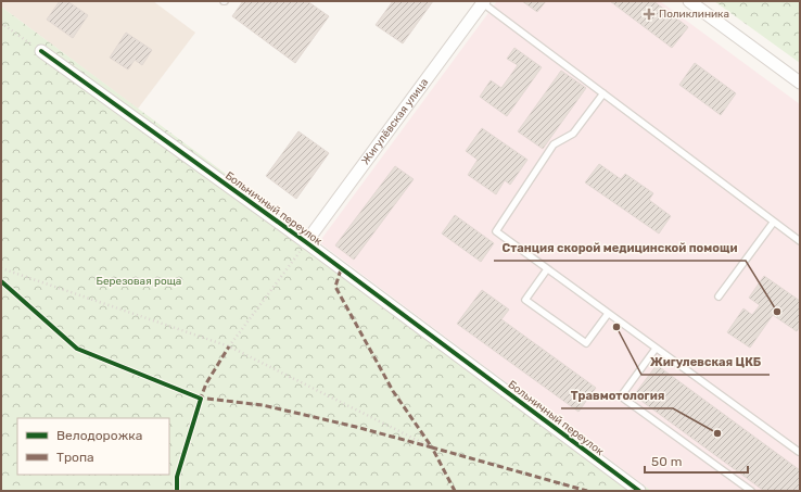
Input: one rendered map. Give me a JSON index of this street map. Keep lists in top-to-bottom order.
{
  "streets": {
    "street": ["Жигулёвская улица", "Больничный переулок"]
  },
  "crossings": [
    ["Жигулёвская улица", "Больничный переулок"]
  ],
  "parks": ["Березовая роща"],
  "places": {
    "health": ["Поликлиника"],
    "other": ["Станция скорой медицинской помощи", "Жигулевская ЦКБ", "Травмотология"]
  },
  "legend": ["Велодорожка", "Тропа"],
  "scale_bar": "50 m"
}
